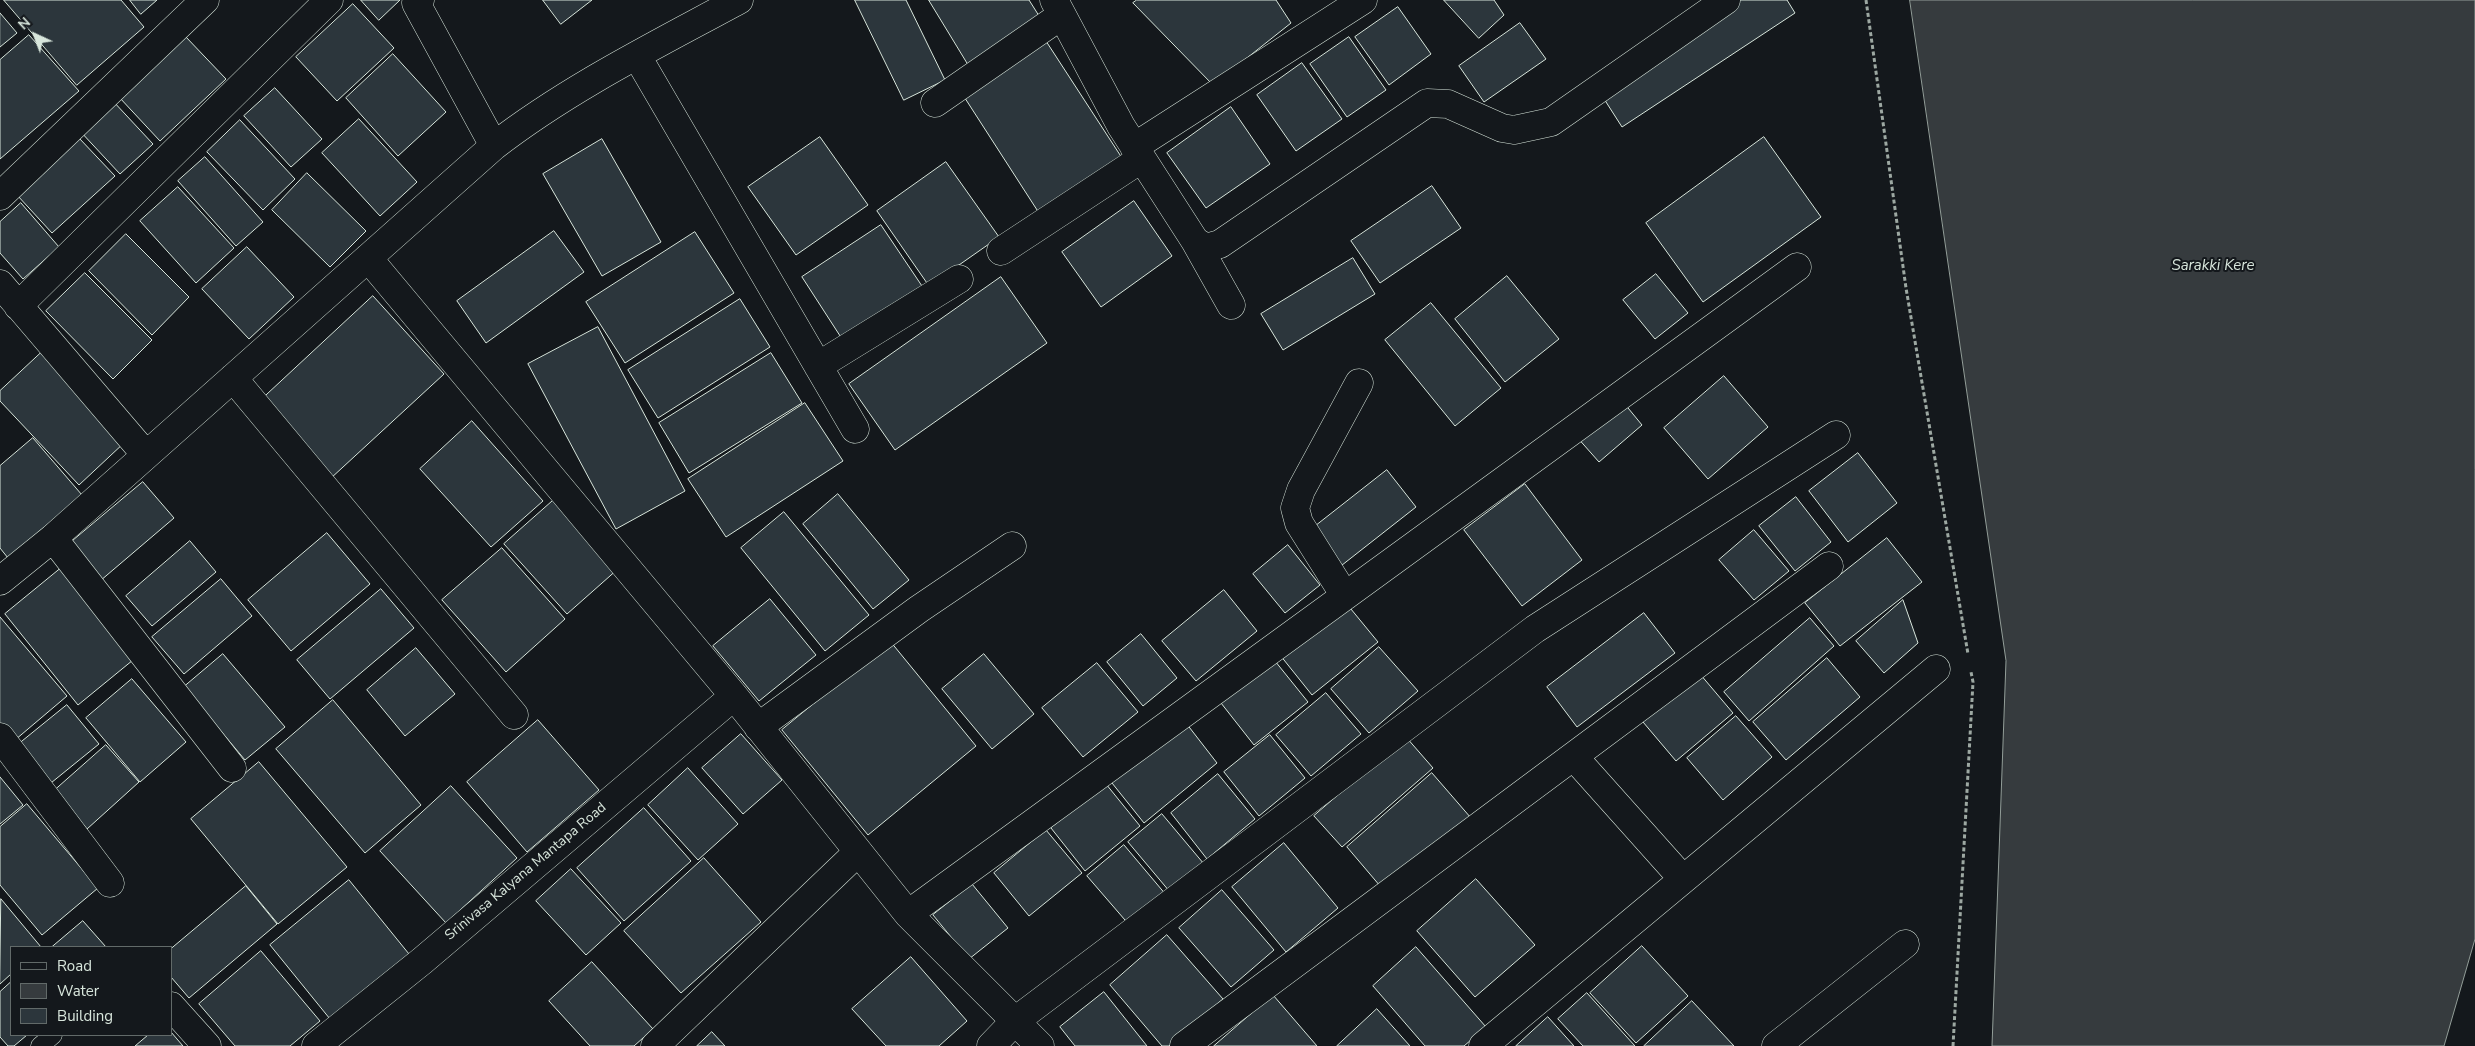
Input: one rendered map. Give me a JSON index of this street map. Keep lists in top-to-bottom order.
{
  "streets": {
    "street": ["Srinivasa Kalyana Mantapa Road"]
  },
  "water": ["Sarakki Kere"],
  "legend": ["Road", "Water", "Building"],
  "north": "top left"
}
